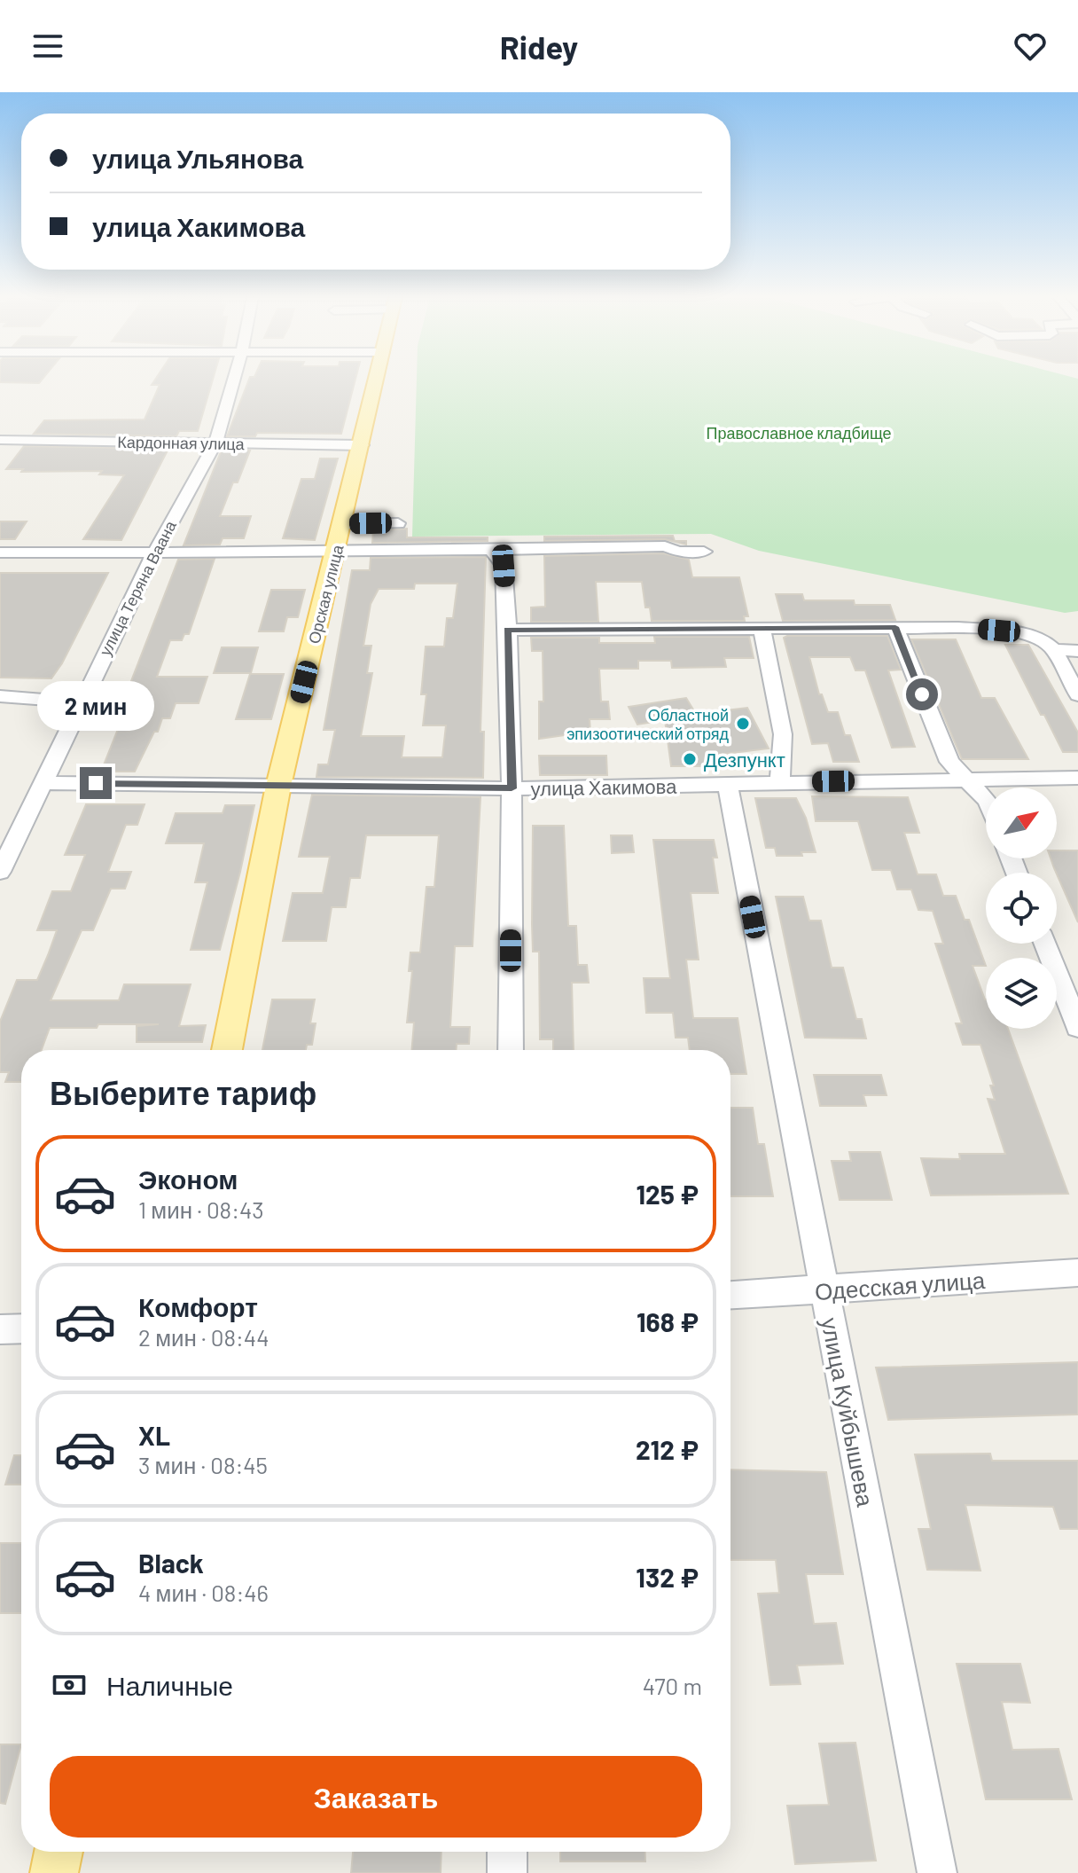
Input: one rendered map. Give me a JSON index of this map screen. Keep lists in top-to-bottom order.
{
  "streets": {
    "main road": ["Орская улица"],
    "street": [
      "Кардонная улица",
      "улица Теряна Ваана",
      "улица Хакимова",
      "Одесская улица",
      "улица Куйбышева"
    ]
  },
  "crossings": [
    ["Кардонная улица", "улица Теряна Ваана"],
    ["Кардонная улица", "Орская улица"],
    ["улица Теряна Ваана", "улица Хакимова"],
    ["Орская улица", "улица Хакимова"],
    ["улица Хакимова", "улица Куйбышева"],
    ["Одесская улица", "улица Куйбышева"]
  ],
  "parks": ["Православное кладбище"],
  "places": ["Областной эпизоотический отряд", "Дезпункт"],
  "north": "top right",
  "page": {
    "header": "Ridey",
    "banner": ["улица Ульянова", "улица Хакимова"],
    "bubble": "2 мин",
    "heading": "Выберите тариф",
    "list": [
      {
        "name": "Эконом",
        "note": "1 мин · 08:43",
        "value": "125 ₽"
      },
      {
        "name": "Комфорт",
        "note": "2 мин · 08:44",
        "value": "168 ₽"
      },
      {
        "name": "XL",
        "note": "3 мин · 08:45",
        "value": "212 ₽"
      },
      {
        "name": "Black",
        "note": "4 мин · 08:46",
        "value": "132 ₽"
      }
    ],
    "pay": ["Наличные", "470 m"],
    "buttons": "Заказать"
  }
}
